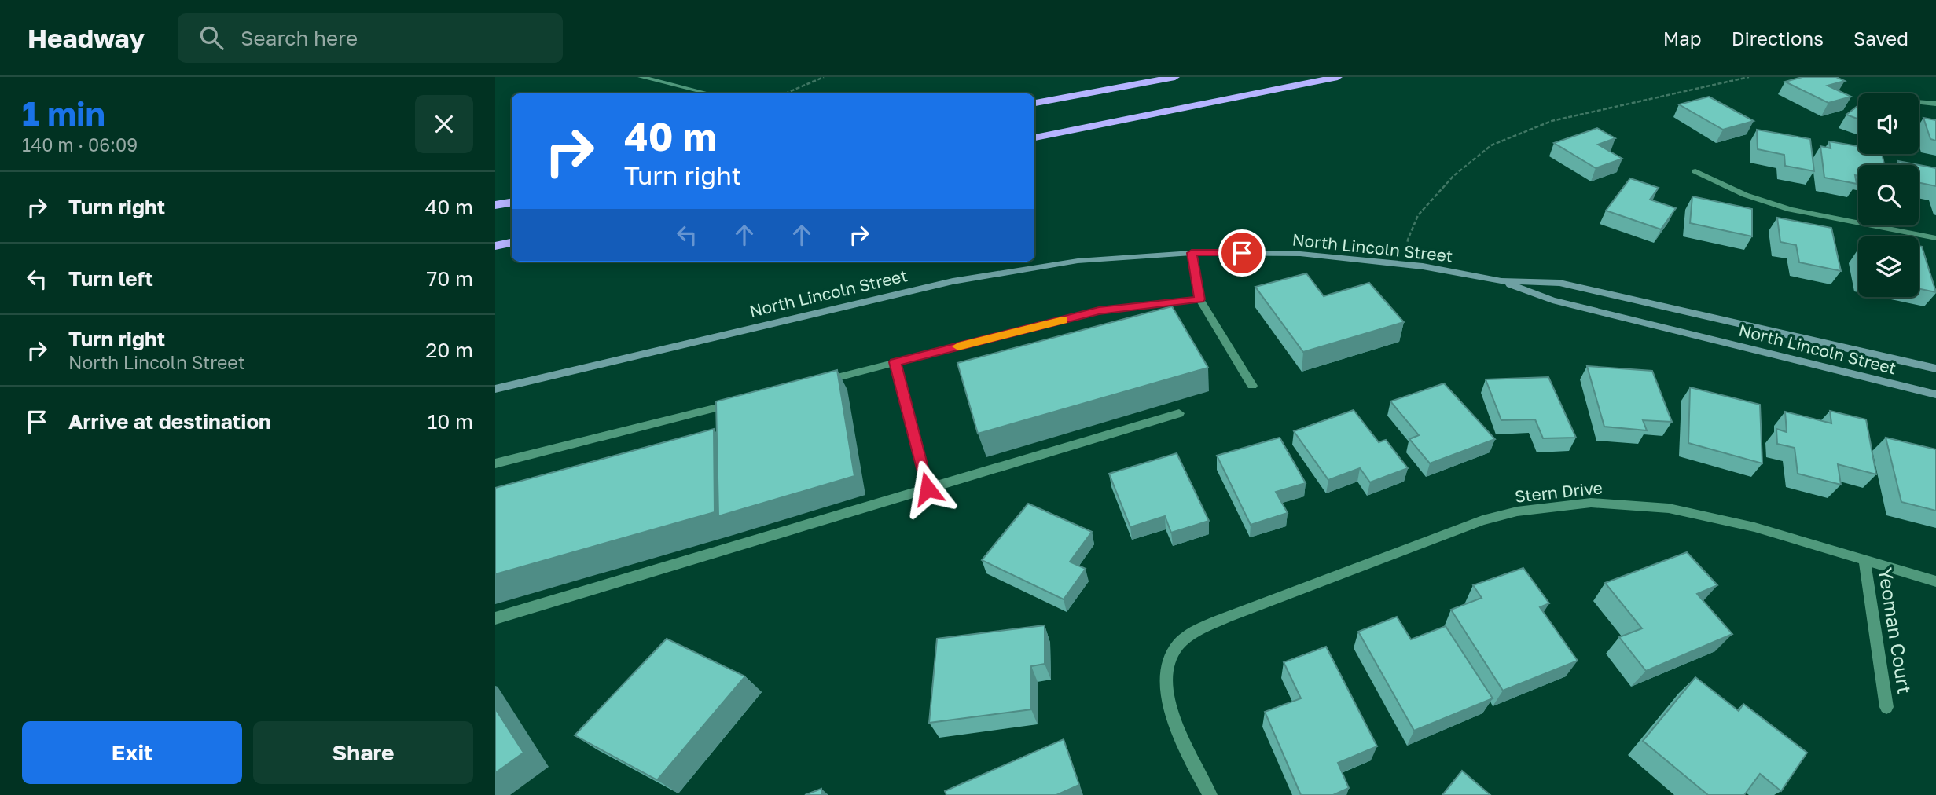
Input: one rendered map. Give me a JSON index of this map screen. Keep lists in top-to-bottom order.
{
  "streets": {
    "street": ["North Lincoln Street", "Stern Drive", "Yeoman Court"]
  },
  "crossings": [
    ["Stern Drive", "Yeoman Court"]
  ],
  "page": {
    "header": "Headway",
    "search": "Search here",
    "nav": ["Map", "Directions", "Saved"],
    "heading": ["1 min", "140 m · 06:09"],
    "turn": ["40 m", "Turn right"],
    "list": [
      {
        "name": "Turn right",
        "value": "40 m"
      },
      {
        "name": "Turn left",
        "value": "70 m"
      },
      {
        "name": "Turn right",
        "note": "North Lincoln Street",
        "value": "20 m"
      },
      {
        "name": "Arrive at destination",
        "value": "10 m"
      }
    ],
    "buttons": ["Exit", "Share"]
  }
}
